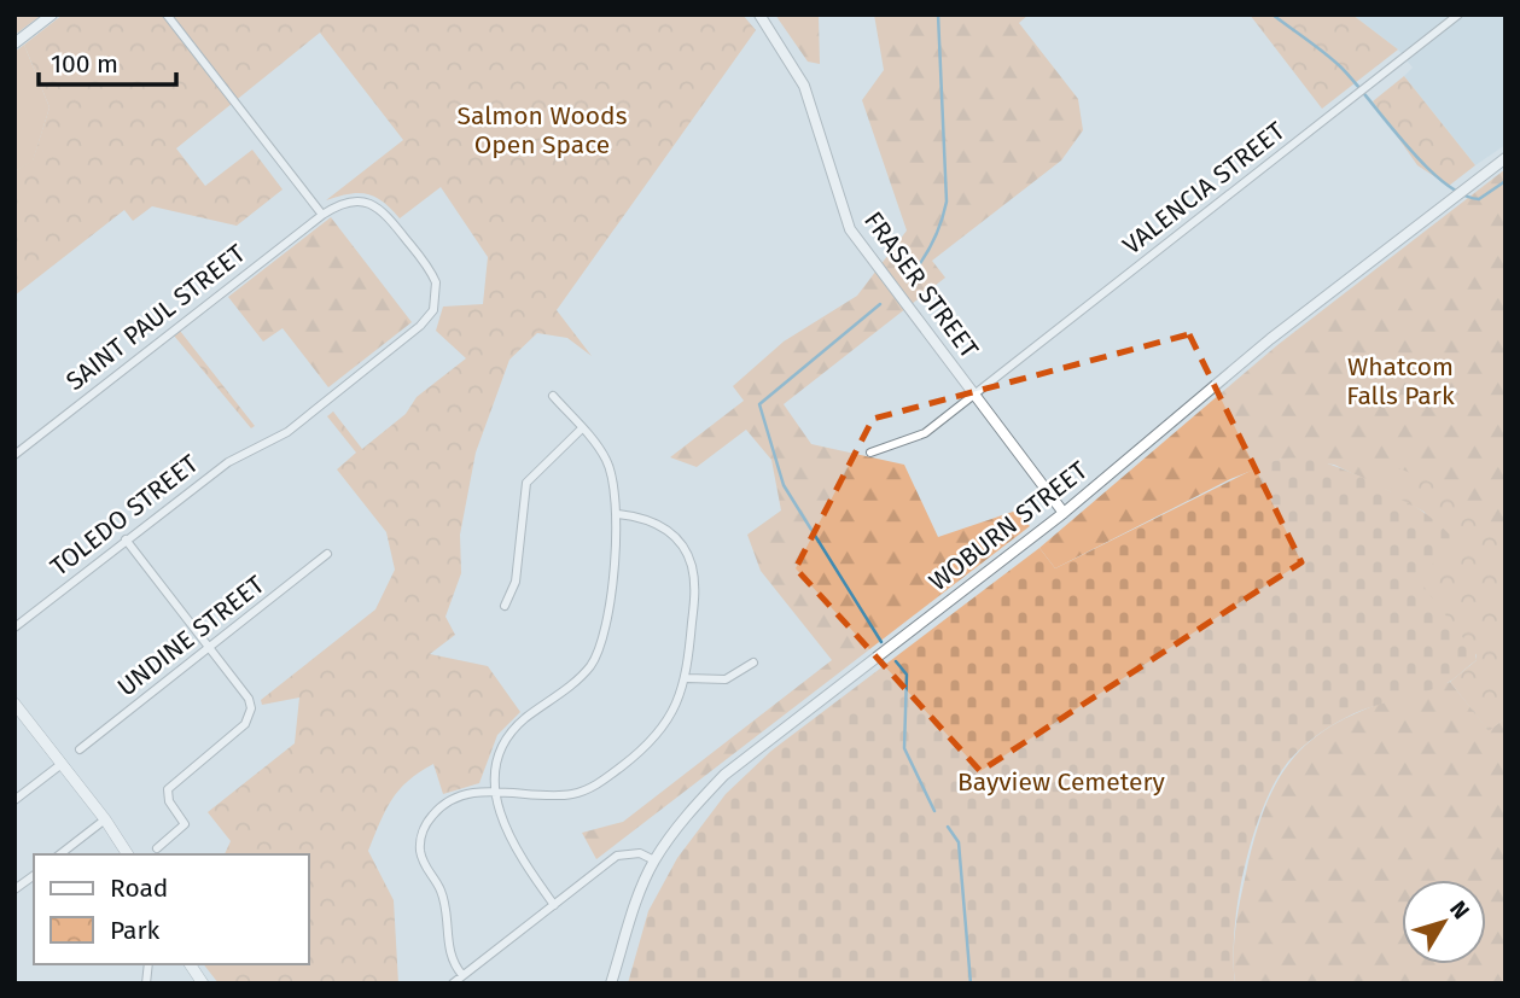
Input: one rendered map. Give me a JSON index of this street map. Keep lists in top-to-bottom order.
{
  "streets": {
    "street": [
      "VALENCIA STREET",
      "FRASER STREET",
      "SAINT PAUL STREET",
      "TOLEDO STREET",
      "WOBURN STREET",
      "UNDINE STREET"
    ]
  },
  "crossings": [
    ["VALENCIA STREET", "FRASER STREET"],
    ["FRASER STREET", "WOBURN STREET"],
    ["SAINT PAUL STREET", "TOLEDO STREET"]
  ],
  "parks": ["Salmon Woods Open Space", "Whatcom Falls Park", "Bayview Cemetery"],
  "legend": ["Road", "Park"],
  "scale_bar": "100 m",
  "north": "top right"
}
